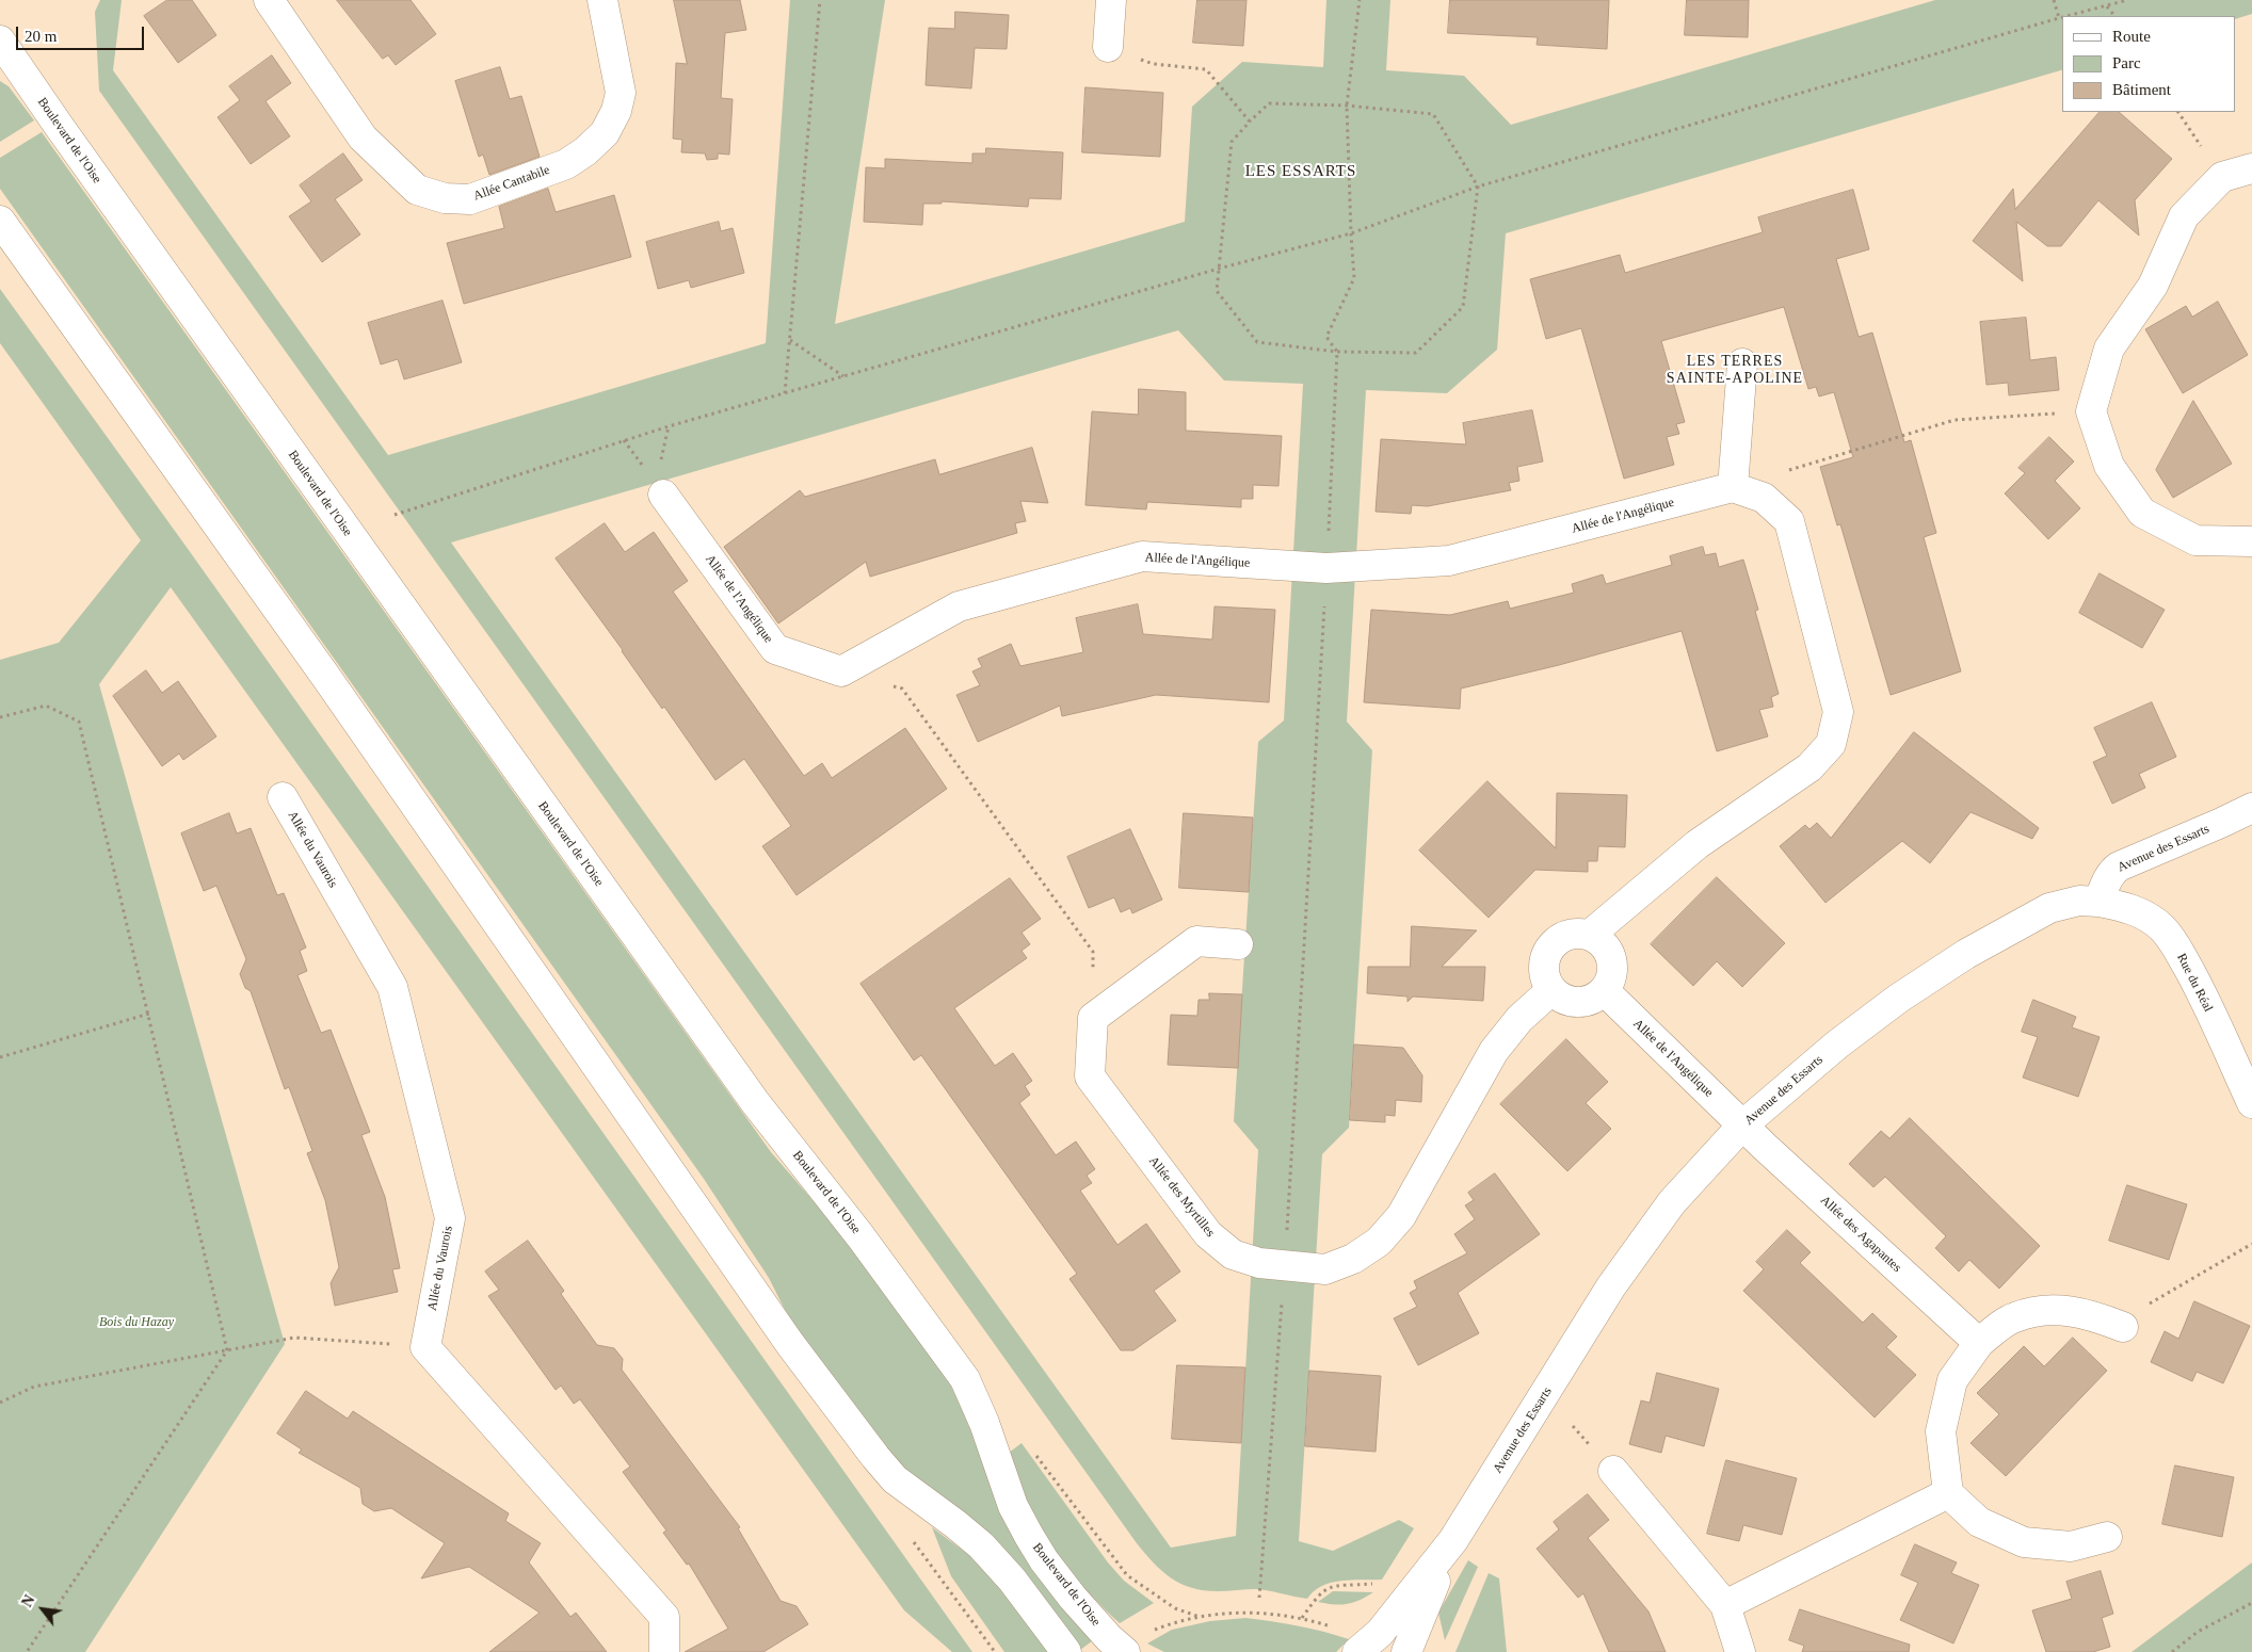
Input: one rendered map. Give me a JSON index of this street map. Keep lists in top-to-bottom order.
{
  "streets": {
    "street": [
      "Boulevard de l'Oise",
      "Allée Cantabile",
      "Allée de l'Angélique",
      "Avenue des Essarts",
      "Allée du Vaurois",
      "Rue du Réal",
      "Allée des Myrtilles",
      "Allée des Agapantes"
    ]
  },
  "crossings": [
    ["Allée de l'Angélique", "Avenue des Essarts"],
    ["Allée de l'Angélique", "Allée des Myrtilles"],
    ["Allée de l'Angélique", "Allée des Agapantes"],
    ["Avenue des Essarts", "Rue du Réal"],
    ["Avenue des Essarts", "Allée des Agapantes"]
  ],
  "districts": ["LES ESSARTS", "LES TERRES SAINTE-APOLINE"],
  "parks": ["Bois du Hazay"],
  "legend": ["Route", "Parc", "Bâtiment"],
  "scale_bar": "20 m",
  "north": "top left"
}
